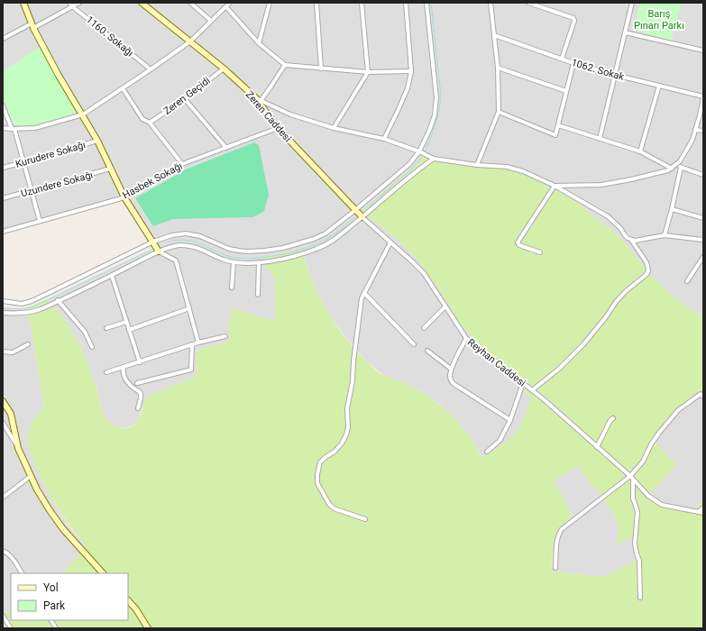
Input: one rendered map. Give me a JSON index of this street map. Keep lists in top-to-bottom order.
{
  "streets": {
    "street": [
      "1160. Sokağı",
      "1062. Sokak",
      "Zeren Geçidi",
      "Zeren Caddesi",
      "Kurudere Sokağı",
      "Hasbek Sokağı",
      "Uzundere Sokağı",
      "Reyhan Caddesi"
    ]
  },
  "crossings": [
    ["Zeren Geçidi", "Zeren Caddesi"],
    ["Zeren Caddesi", "Hasbek Sokağı"],
    ["Zeren Caddesi", "Reyhan Caddesi"]
  ],
  "parks": ["Barış Pınarı Parkı"],
  "legend": ["Yol", "Park"]
}
